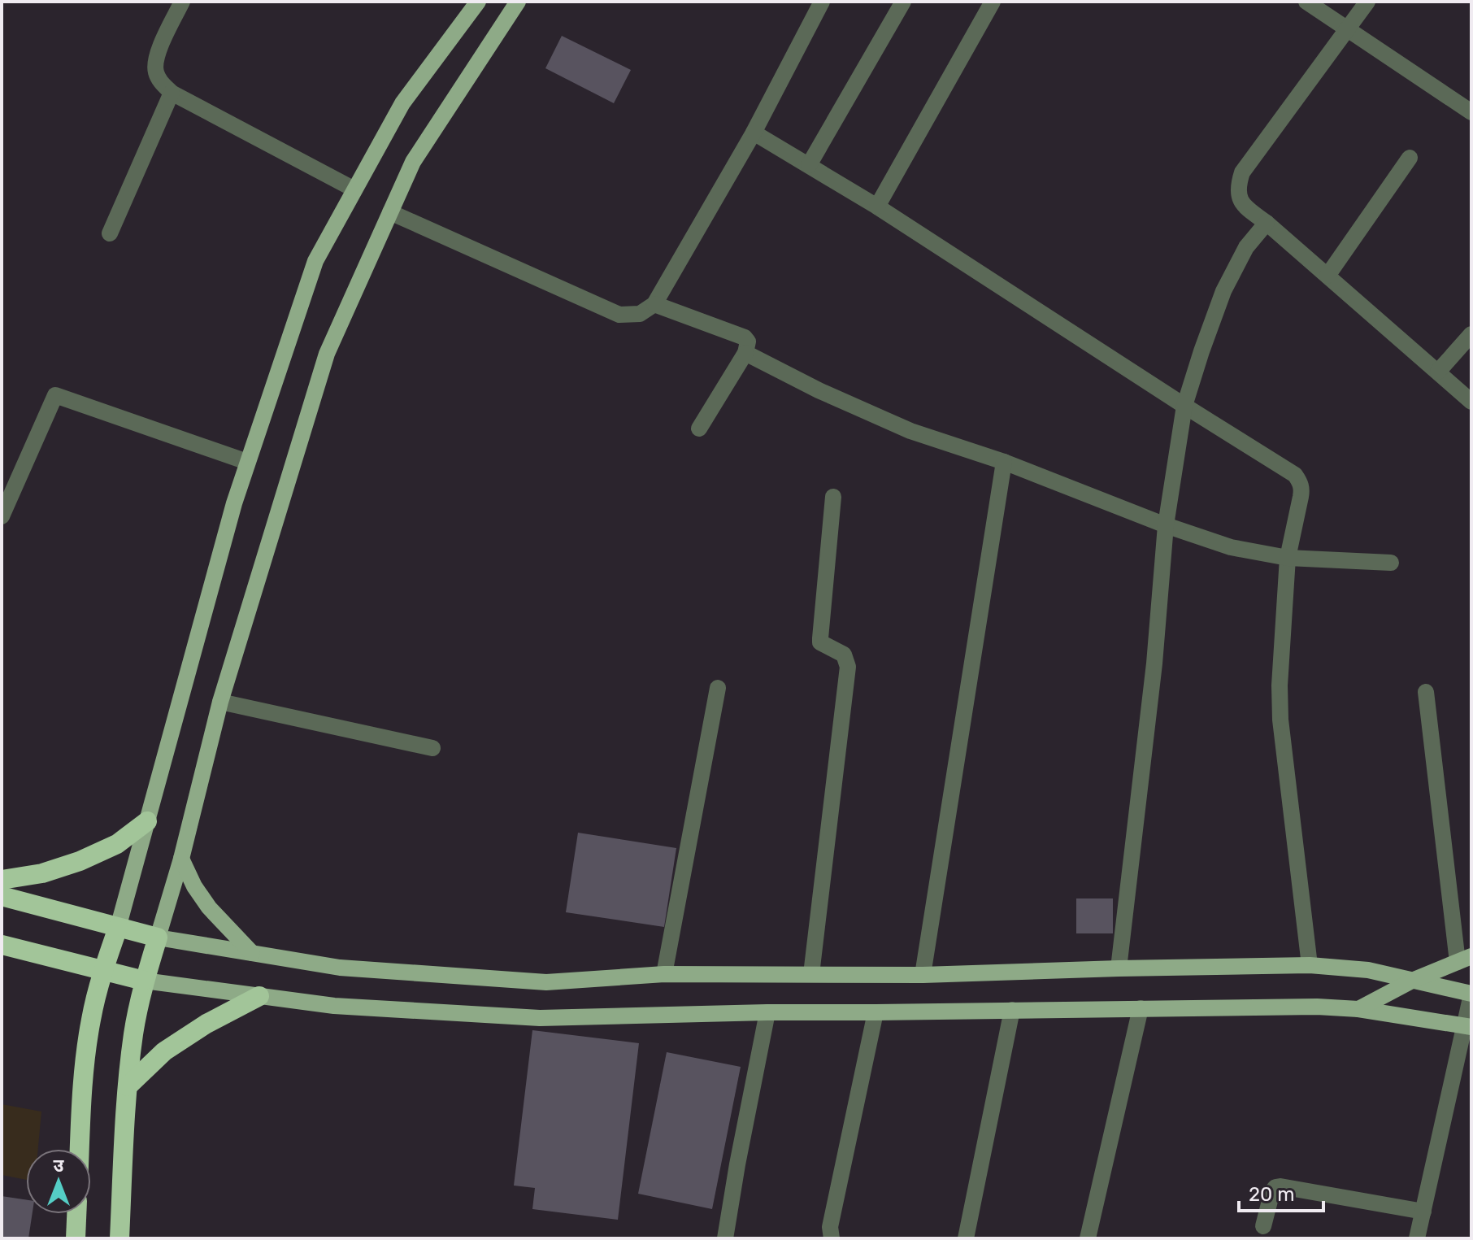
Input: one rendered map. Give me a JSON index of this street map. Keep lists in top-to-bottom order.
{
  "scale_bar": "20 m",
  "north": "top"
}
